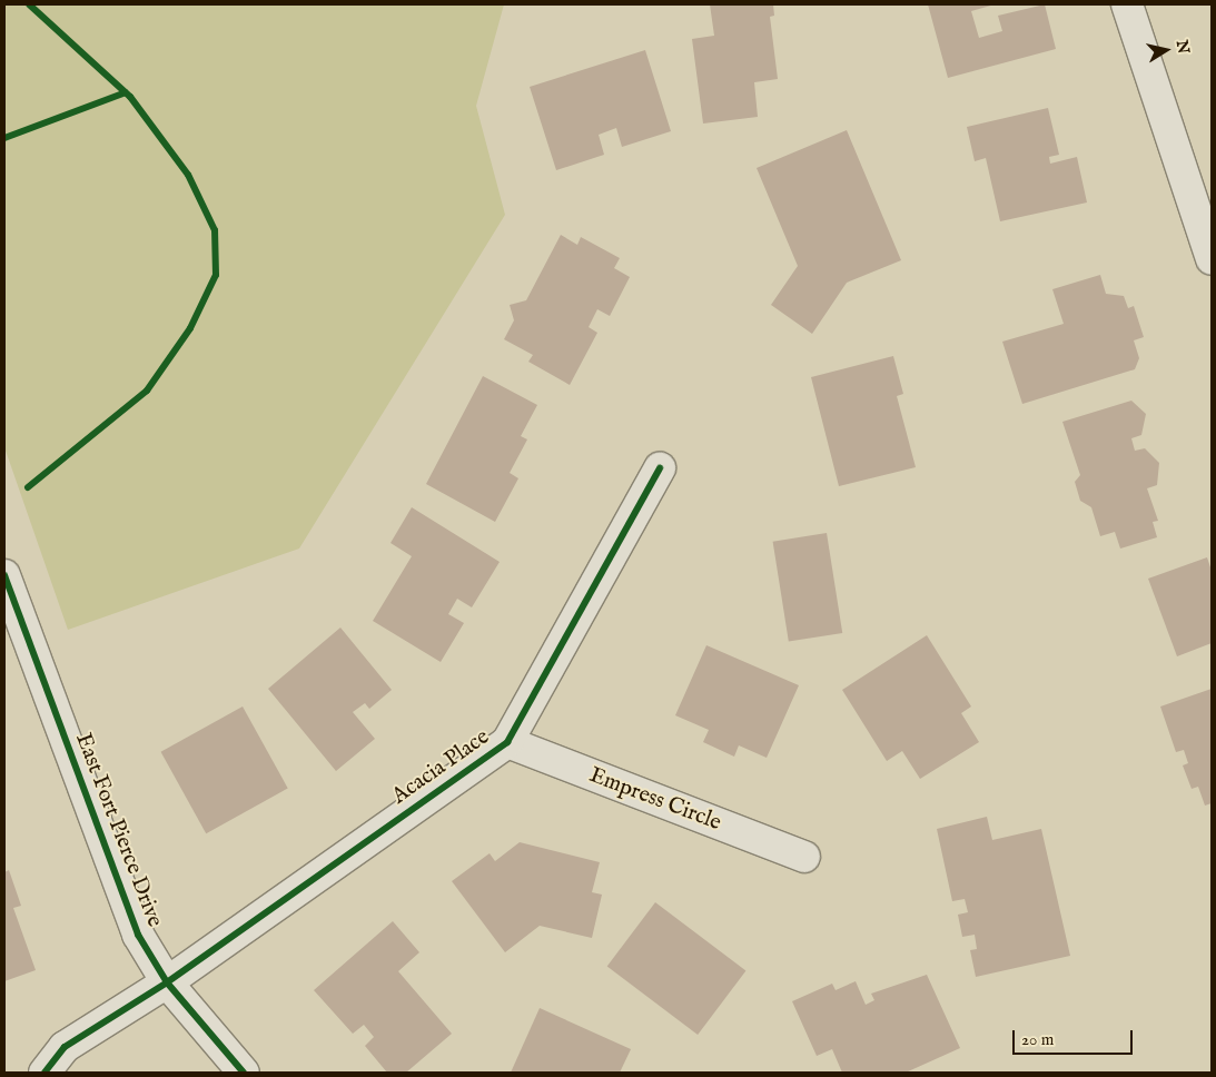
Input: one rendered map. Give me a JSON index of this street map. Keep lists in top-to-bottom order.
{
  "streets": {
    "street": ["Acacia Place", "Empress Circle", "East Fort Pierce Drive"]
  },
  "crossings": [
    ["Acacia Place", "Empress Circle"],
    ["Acacia Place", "East Fort Pierce Drive"]
  ],
  "scale_bar": "20 m",
  "north": "right"
}
